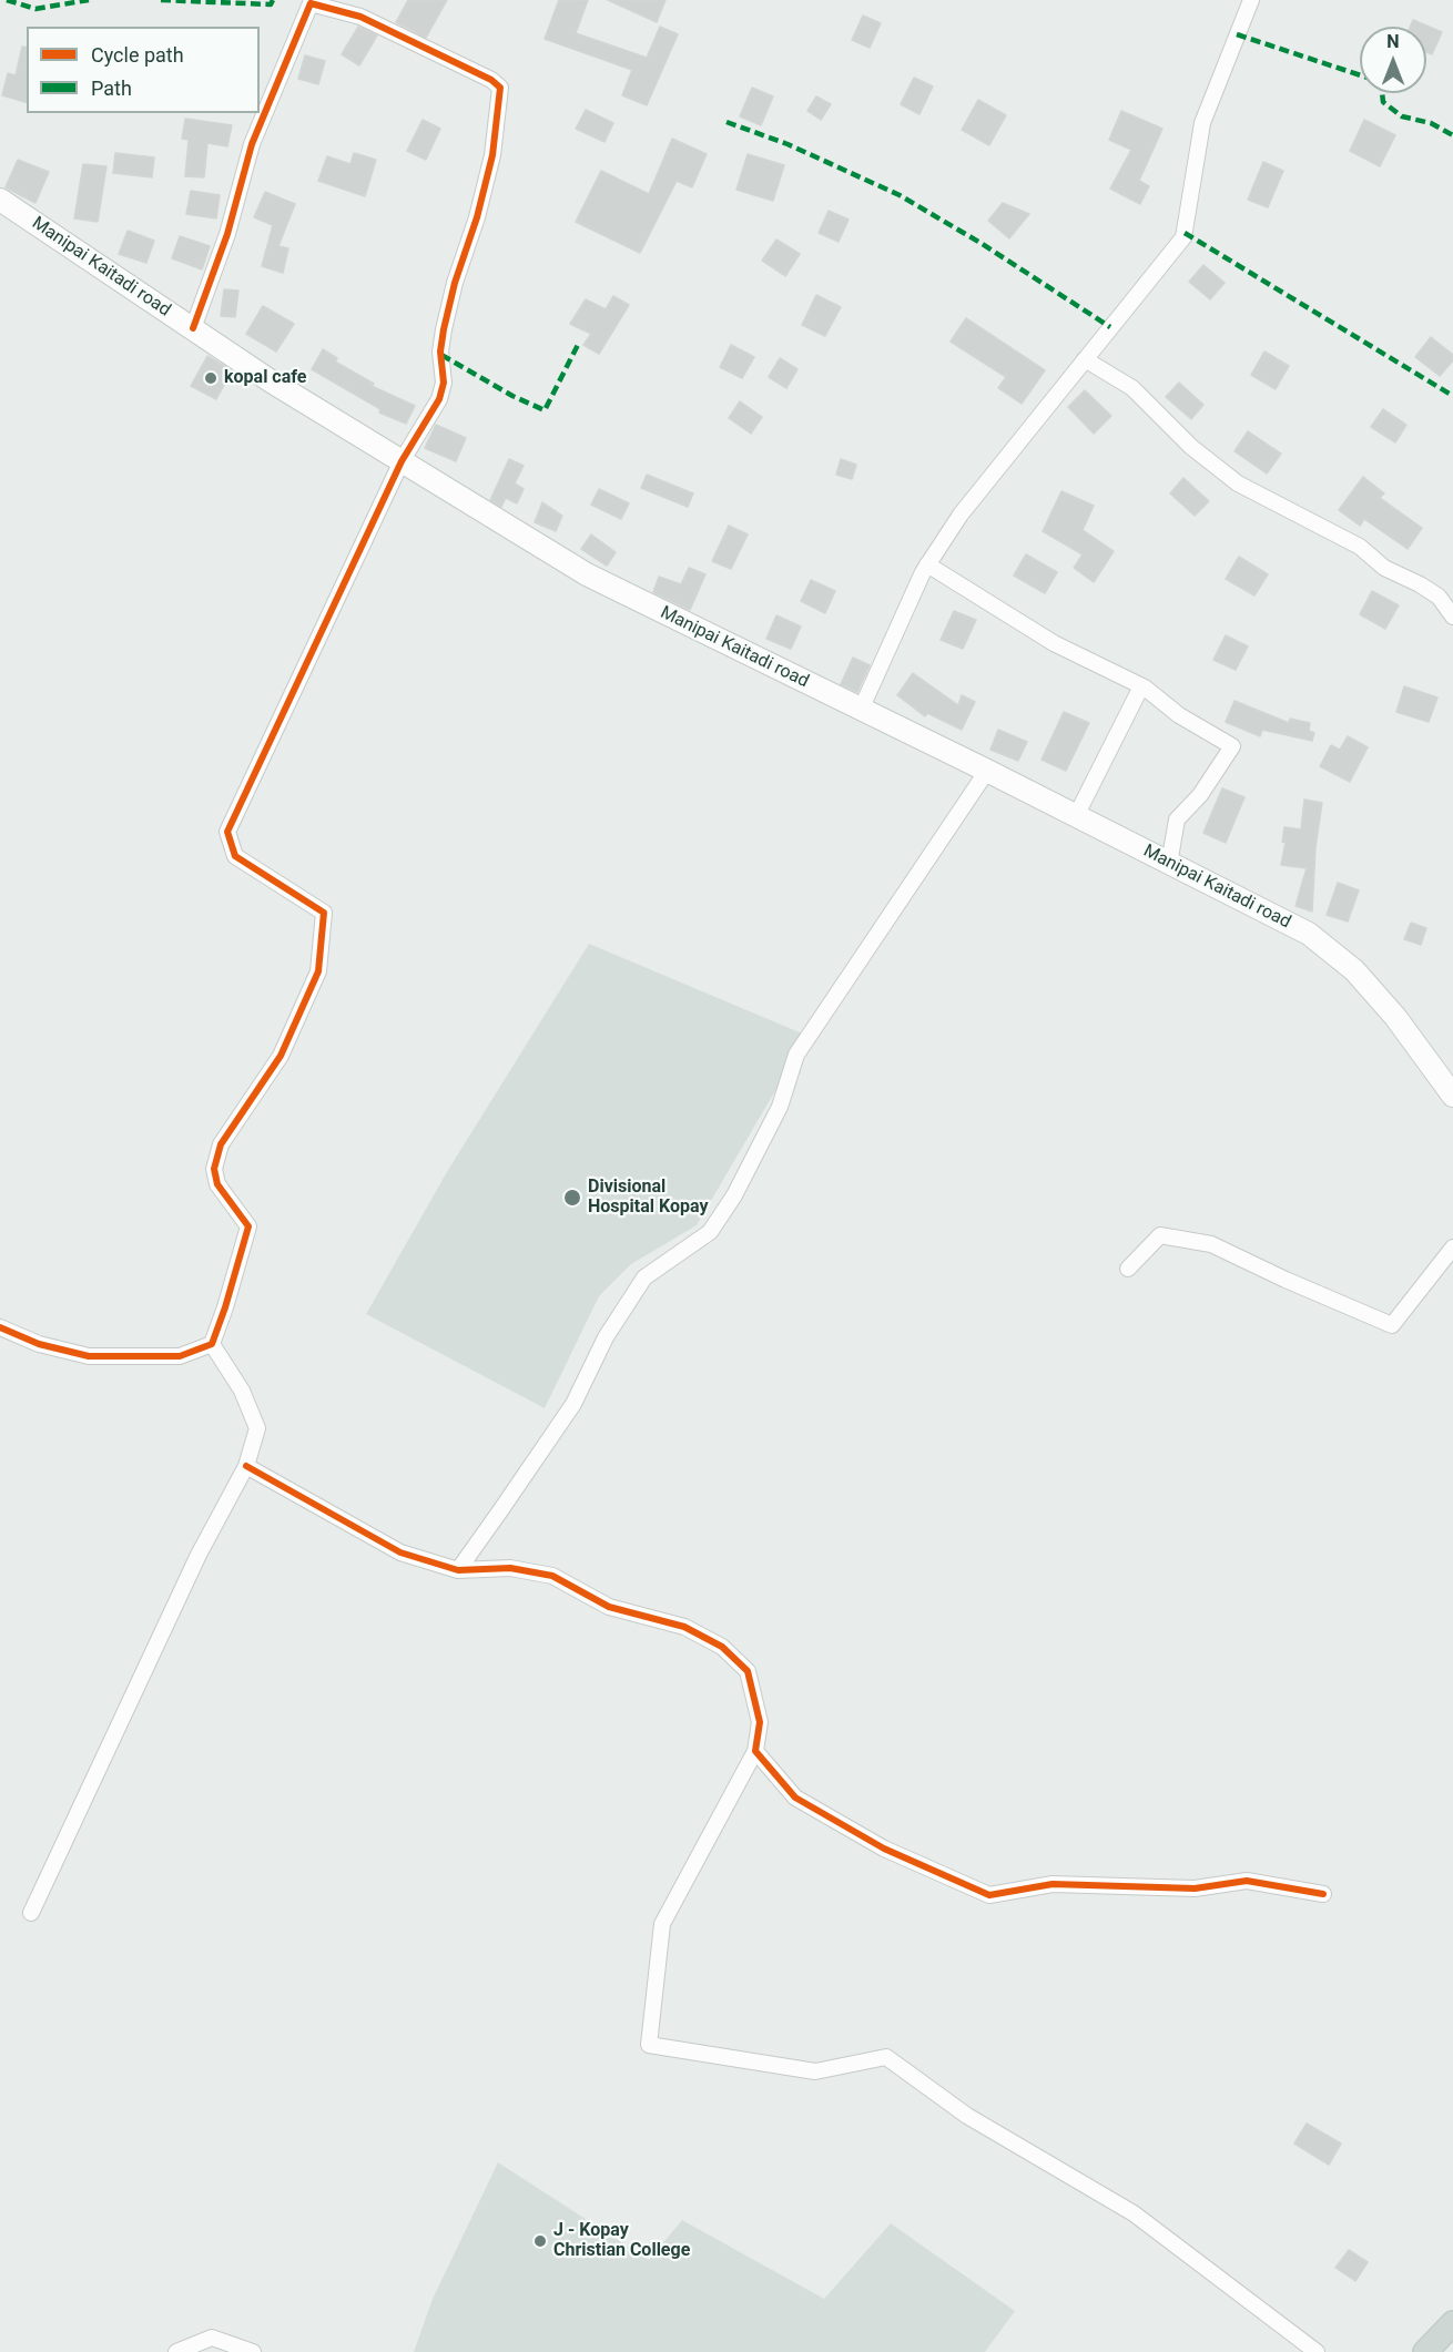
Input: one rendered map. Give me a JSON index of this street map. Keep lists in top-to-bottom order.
{
  "streets": {
    "main road": ["Manipai Kaitadi road"]
  },
  "places": ["kopal cafe", "Divisional Hospital Kopay", "J - Kopay Christian College"],
  "legend": ["Cycle path", "Path"],
  "north": "top"
}
